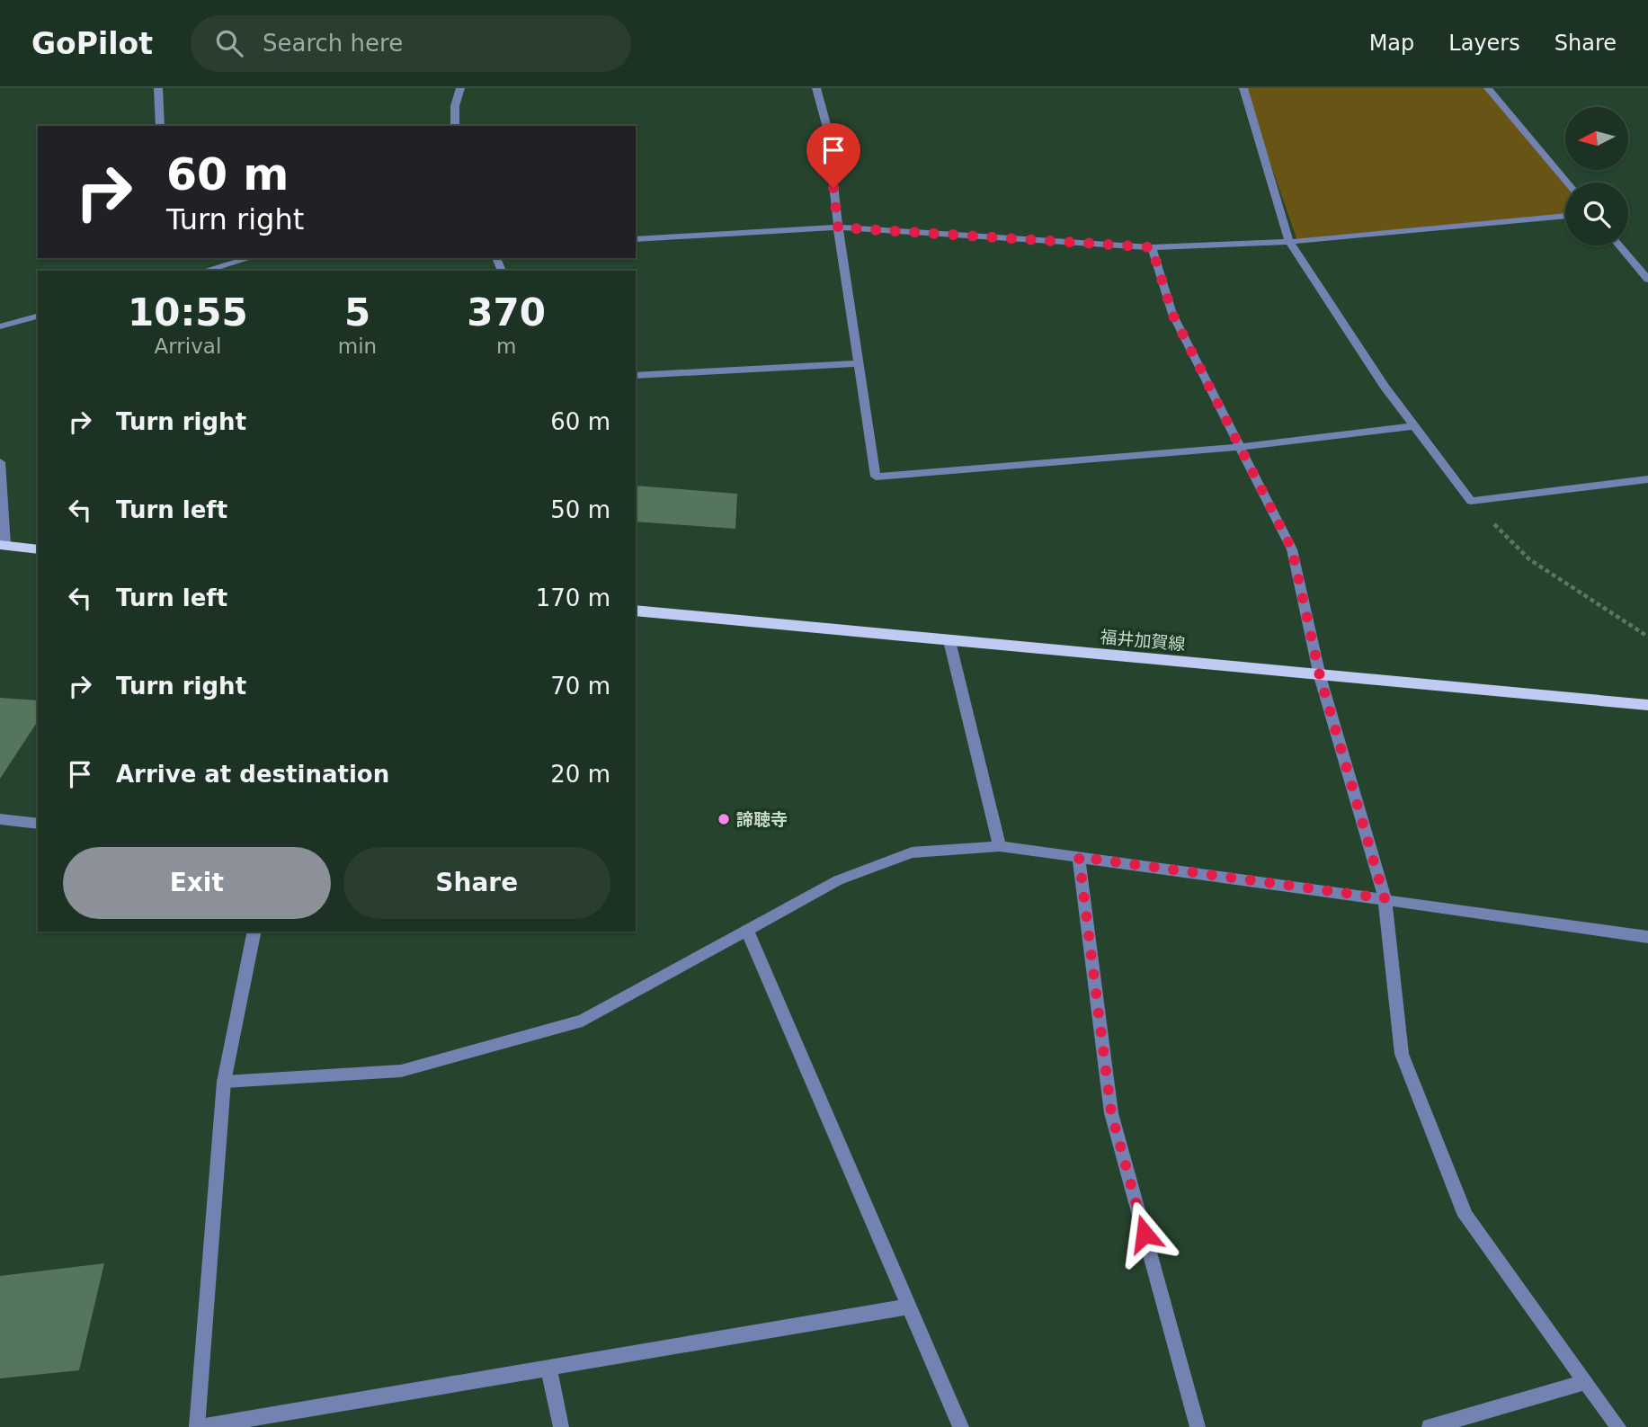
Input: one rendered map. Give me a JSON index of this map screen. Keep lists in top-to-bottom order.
{
  "streets": {
    "main road": ["福井加賀線"]
  },
  "places": ["諦聴寺"],
  "north": "left",
  "page": {
    "header": "GoPilot",
    "search": "Search here",
    "nav": ["Map", "Layers", "Share"],
    "turn": ["60 m", "Turn right"],
    "eta": [
      "10:55",
      "Arrival",
      "5",
      "min",
      "370",
      "m"
    ],
    "list": [
      {
        "name": "Turn right",
        "value": "60 m"
      },
      {
        "name": "Turn left",
        "value": "50 m"
      },
      {
        "name": "Turn left",
        "value": "170 m"
      },
      {
        "name": "Turn right",
        "value": "70 m"
      },
      {
        "name": "Arrive at destination",
        "value": "20 m"
      }
    ],
    "buttons": ["Exit", "Share"]
  }
}
